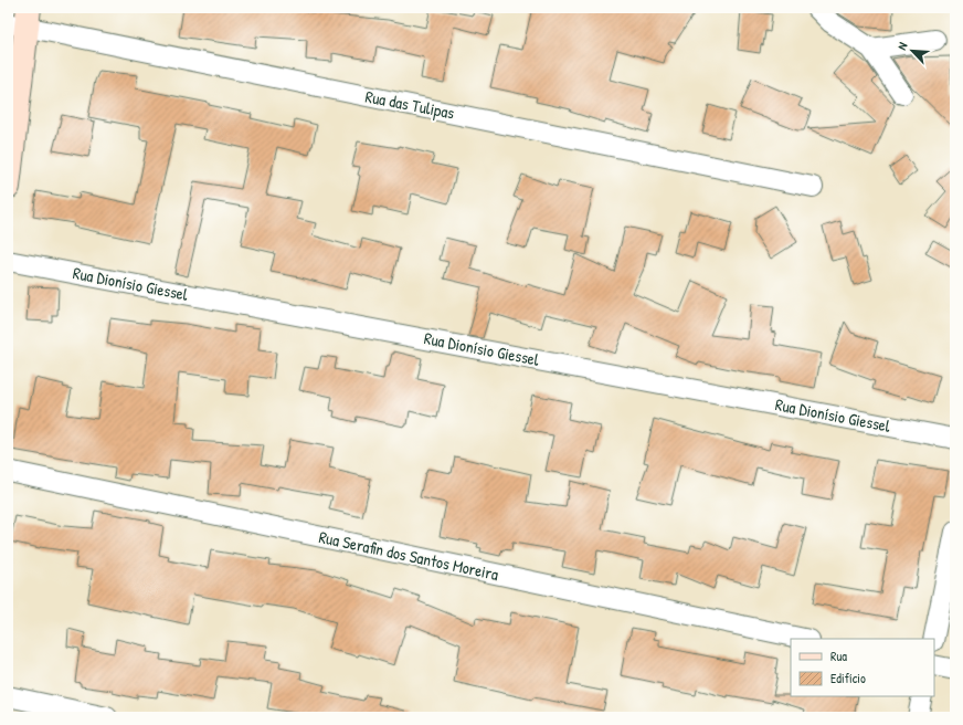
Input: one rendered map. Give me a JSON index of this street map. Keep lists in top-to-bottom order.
{
  "streets": {
    "street": ["Rua das Tulipas", "Rua Dionísio Giessel", "Rua Serafin dos Santos Moreira"]
  },
  "legend": ["Rua", "Edifício"],
  "north": "top left"
}
